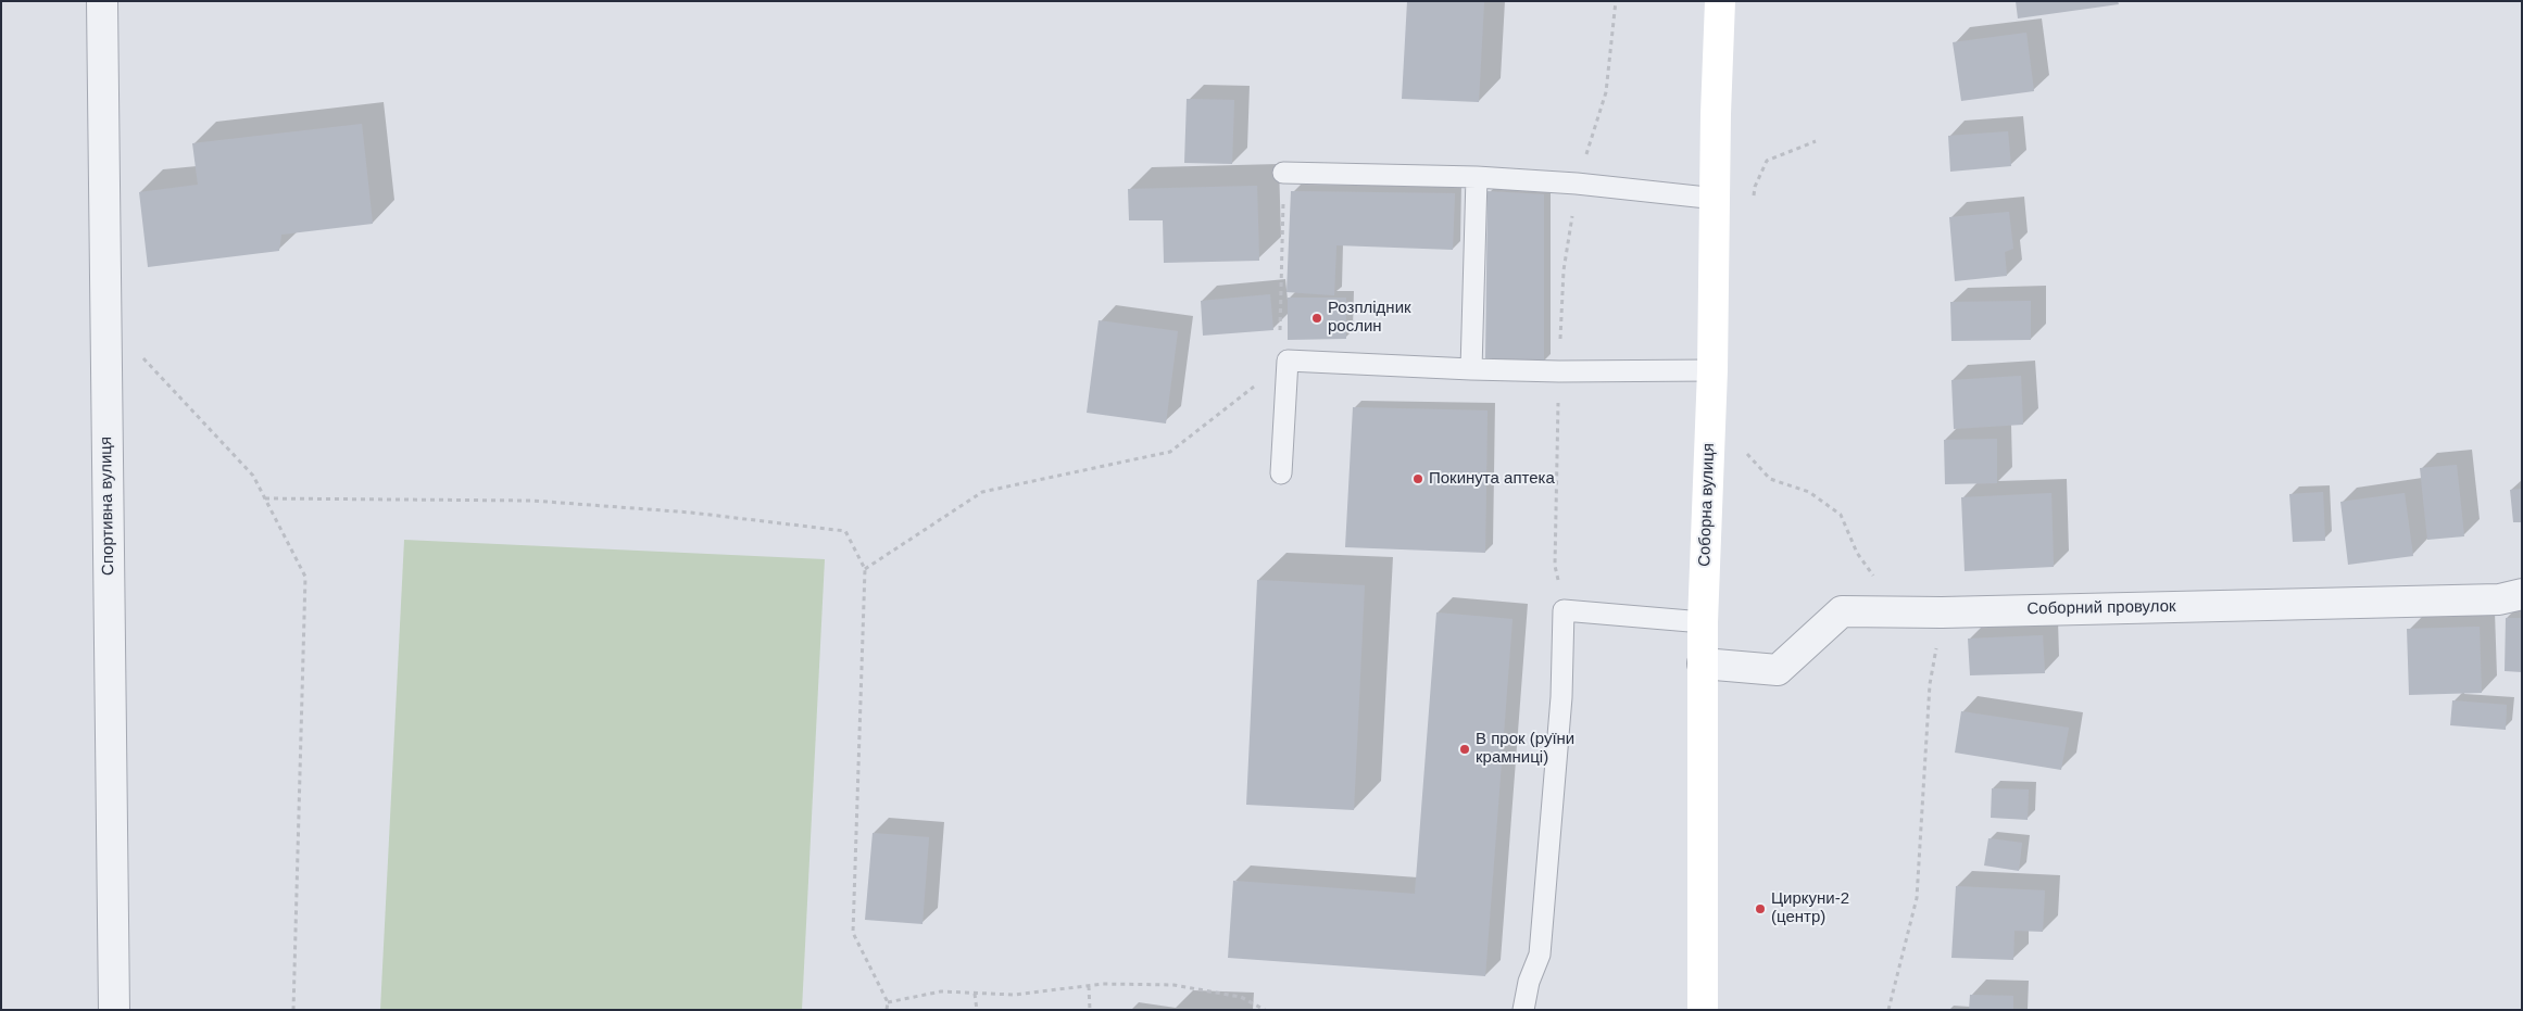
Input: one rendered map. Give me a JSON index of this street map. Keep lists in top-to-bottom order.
{
  "streets": {
    "street": ["Соборна вулиця", "Спортивна вулиця", "Соборний провулок"]
  },
  "crossings": [
    ["Соборна вулиця", "Соборний провулок"]
  ],
  "places": [
    "Розплідник рослин",
    "Покинута аптека",
    "В прок (руїни крамниці)",
    "Циркуни-2 (центр)"
  ]
}
